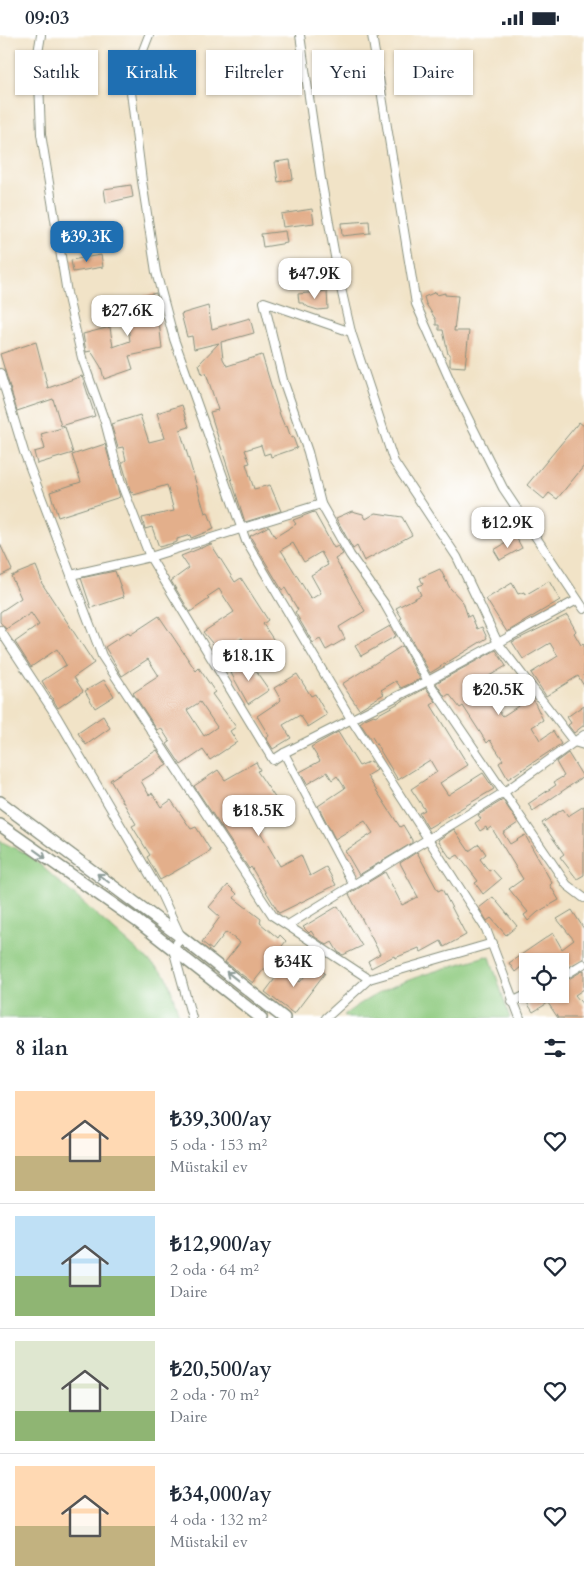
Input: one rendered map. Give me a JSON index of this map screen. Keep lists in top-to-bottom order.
{
  "page": {
    "status": "09:03",
    "chip": [
      "Satılık",
      "Kiralık",
      "Filtreler",
      "Yeni",
      "Daire"
    ],
    "price": [
      "₺39.3K",
      "₺47.9K",
      "₺27.6K",
      "₺12.9K",
      "₺18.1K",
      "₺20.5K",
      "₺18.5K",
      "₺34K"
    ],
    "heading": "8 ilan",
    "list": [
      {
        "name": "₺39,300/ay",
        "note": "5 oda · 153 m² · Müstakil ev"
      },
      {
        "name": "₺12,900/ay",
        "note": "2 oda · 64 m² · Daire"
      },
      {
        "name": "₺20,500/ay",
        "note": "2 oda · 70 m² · Daire"
      },
      {
        "name": "₺34,000/ay",
        "note": "4 oda · 132 m² · Müstakil ev"
      }
    ]
  }
}
